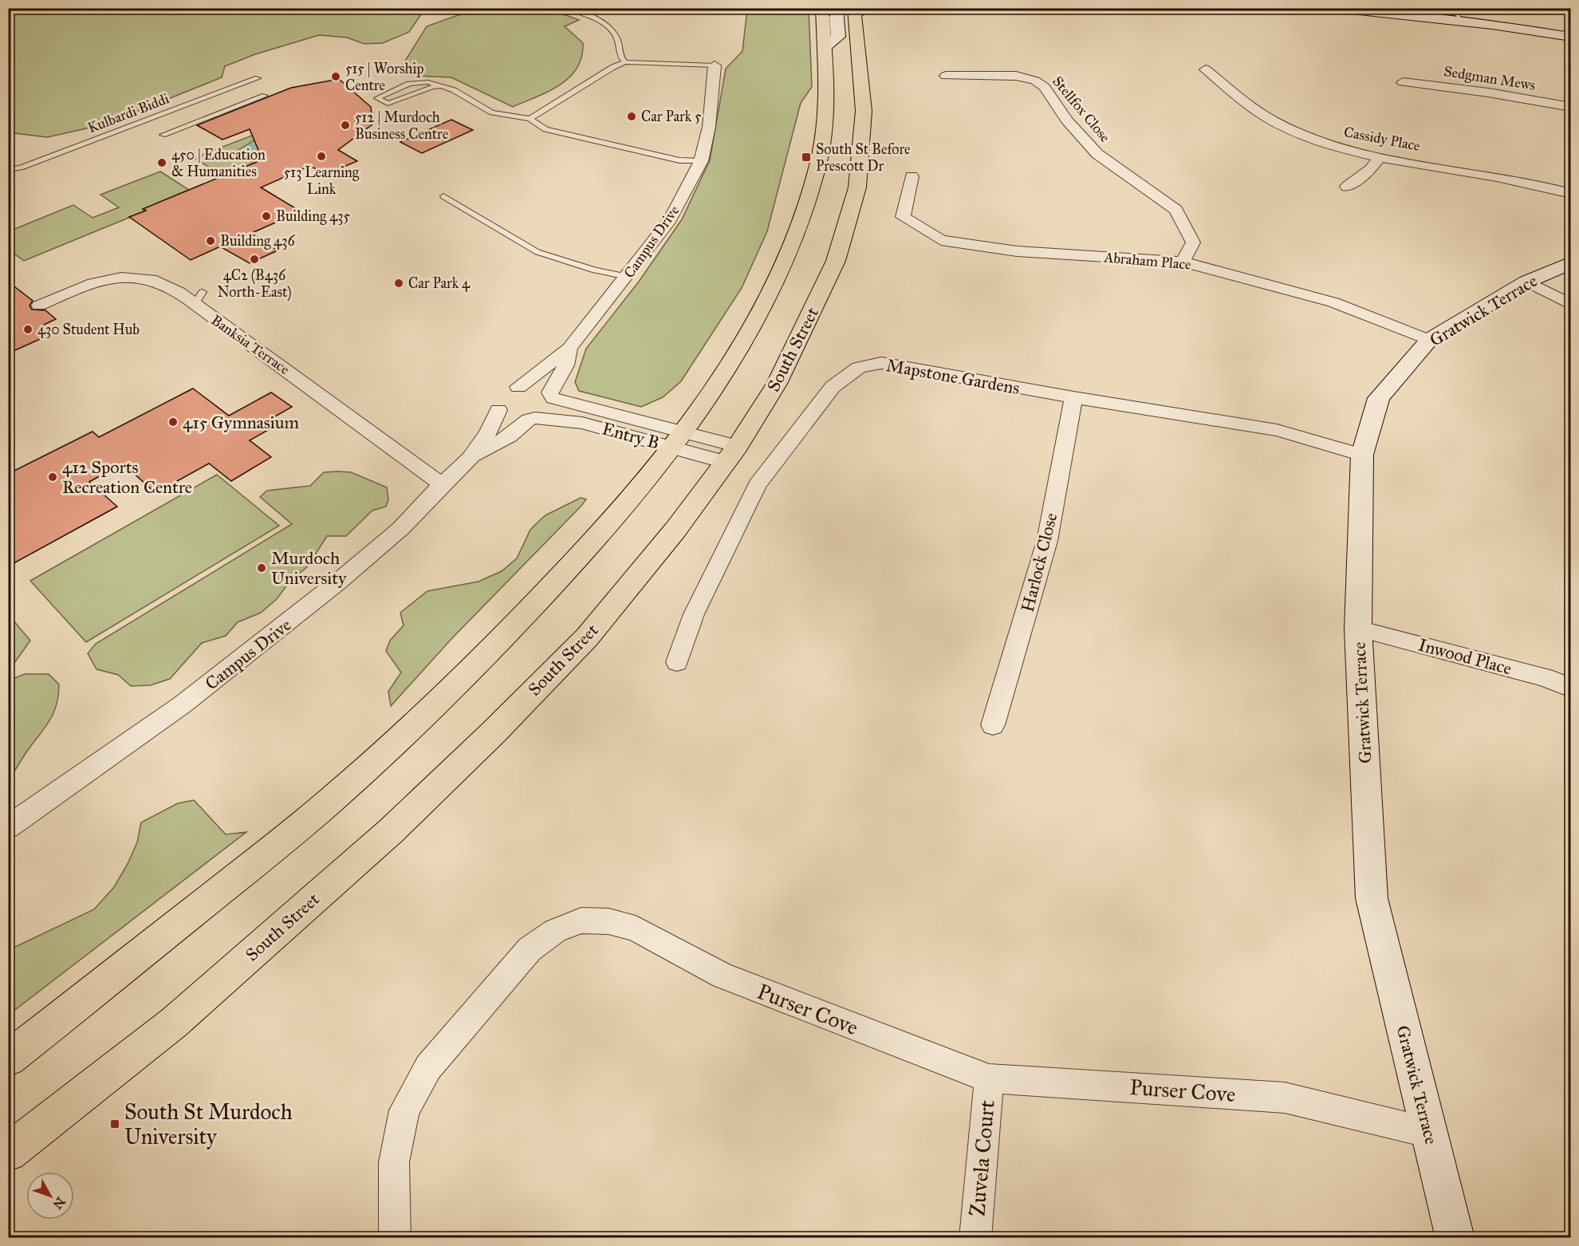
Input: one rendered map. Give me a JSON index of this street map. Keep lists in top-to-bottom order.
{
  "streets": {
    "highway": ["South Street"],
    "street": [
      "Sedgman Mews",
      "Stellfox Close",
      "Cassidy Place",
      "Campus Drive",
      "Abraham Place",
      "Gratwick Terrace",
      "Banksia Terrace",
      "Mapstone Gardens",
      "Entry B",
      "Harlock Close",
      "Inwood Place",
      "Purser Cove",
      "Zuvela Court"
    ],
    "lane": ["Kulbardi Biddi"]
  },
  "crossings": [
    ["Stellfox Close", "Abraham Place"],
    ["Campus Drive", "Banksia Terrace"],
    ["Campus Drive", "Entry B"],
    ["Abraham Place", "Gratwick Terrace"],
    ["Gratwick Terrace", "Mapstone Gardens"],
    ["Gratwick Terrace", "Inwood Place"],
    ["Gratwick Terrace", "Purser Cove"],
    ["South Street", "Entry B"],
    ["Mapstone Gardens", "Harlock Close"],
    ["Purser Cove", "Zuvela Court"]
  ],
  "places": {
    "other": [
      "515 | Worship Centre",
      "Car Park 5",
      "512 | Murdoch Business Centre",
      "513 Learning Link",
      "450 | Education & Humanities",
      "Building 435",
      "Building 436",
      "4C2 (B436 North-East)",
      "Car Park 4",
      "430 Student Hub",
      "415 Gymnasium",
      "412 Sports Recreation Centre",
      "Murdoch University"
    ],
    "transit": ["South St Before Prescott Dr", "South St Murdoch University"]
  },
  "north": "bottom right"
}
